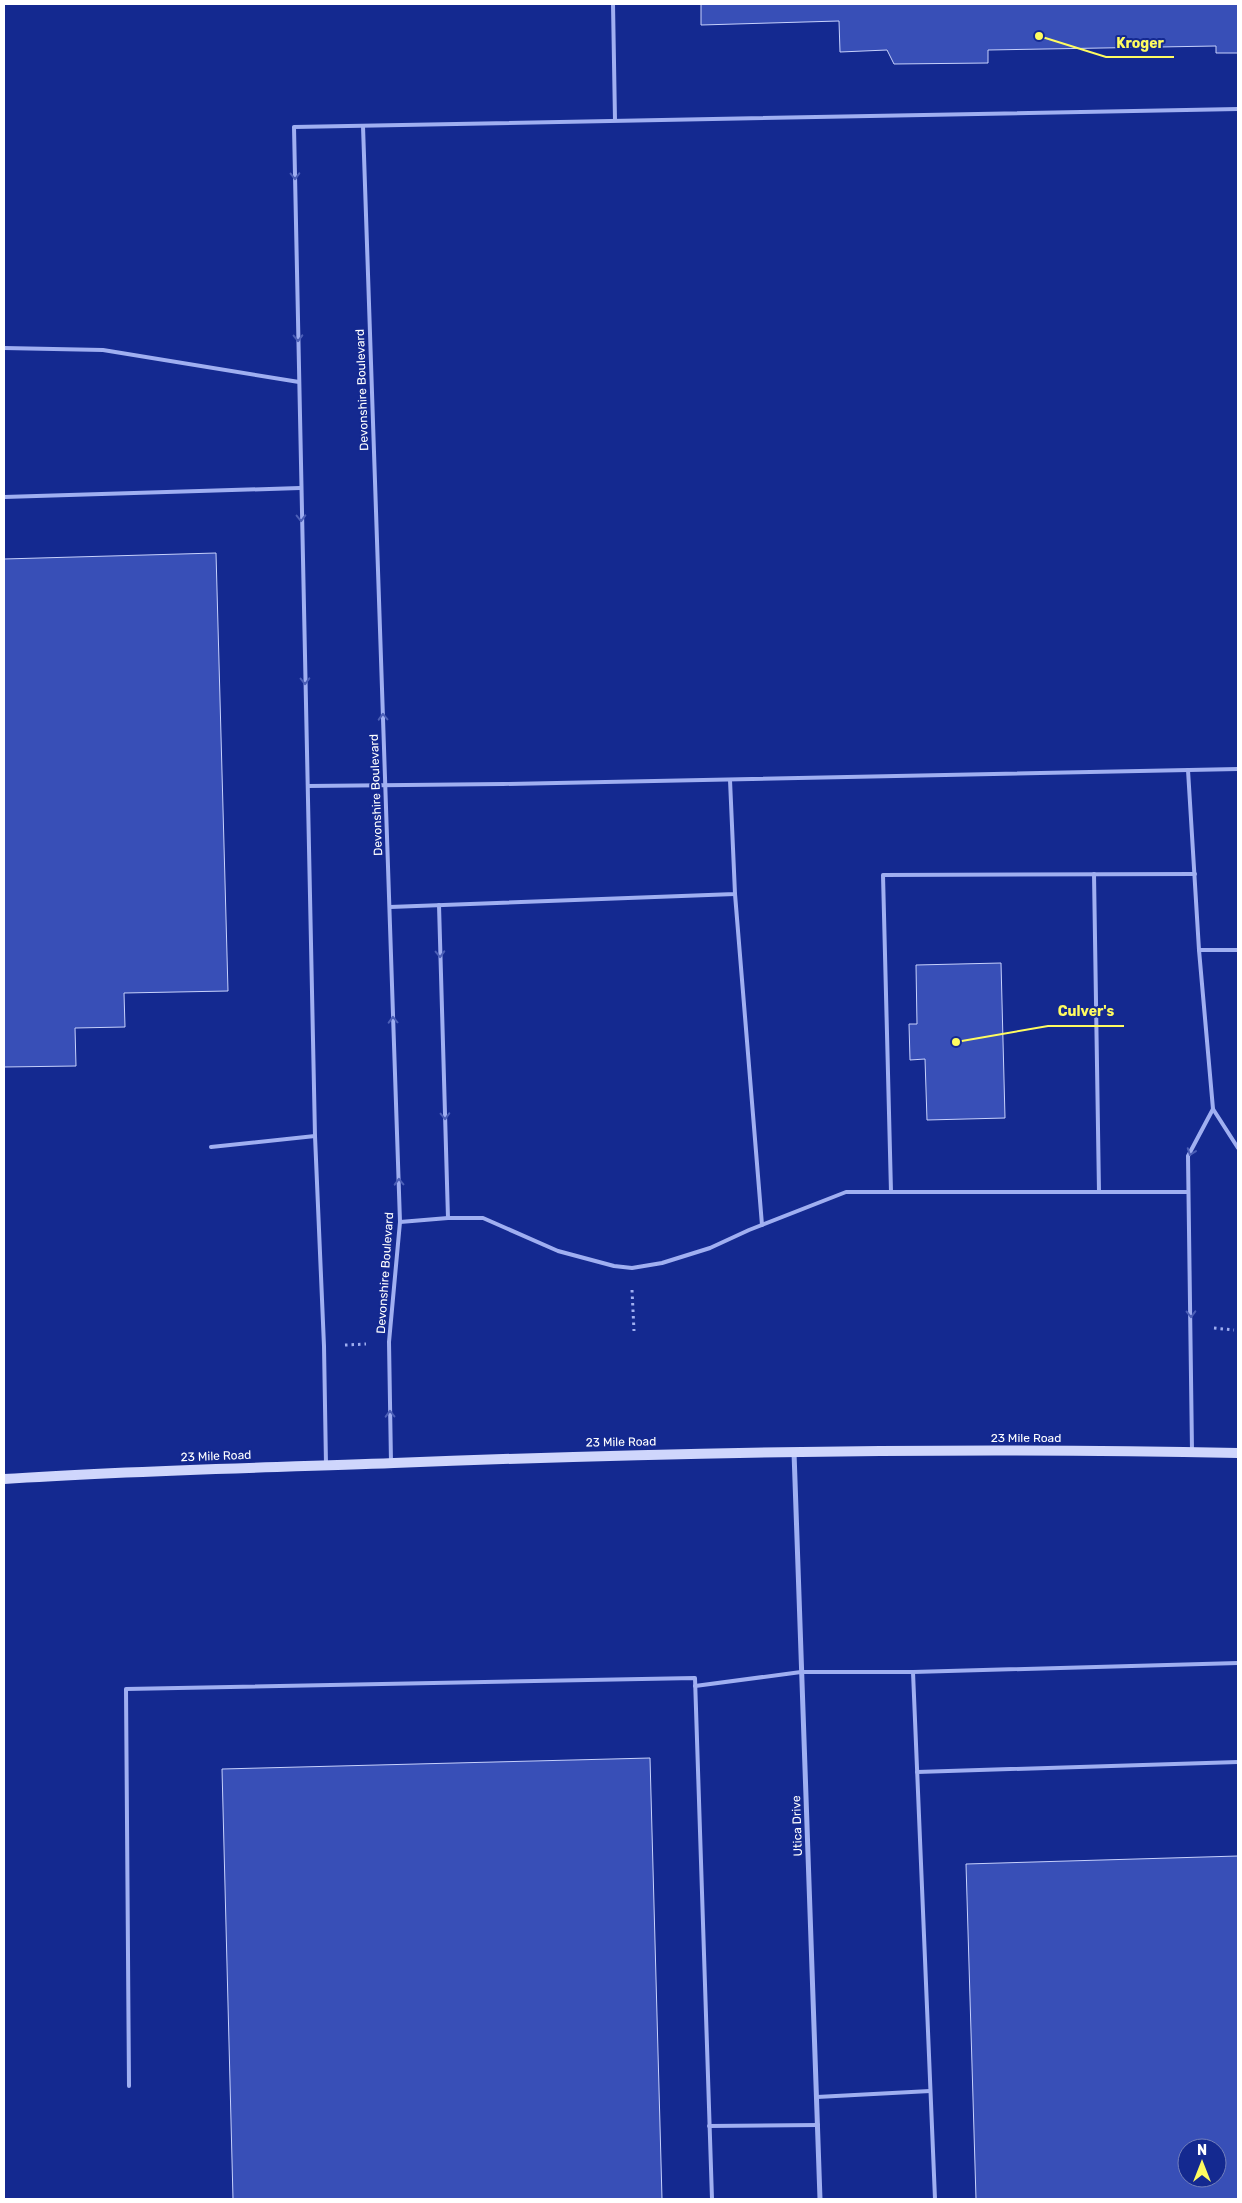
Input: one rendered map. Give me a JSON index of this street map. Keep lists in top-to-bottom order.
{
  "streets": {
    "main road": ["23 Mile Road"],
    "street": ["Utica Drive"],
    "lane": ["Devonshire Boulevard"]
  },
  "crossings": [
    ["Devonshire Boulevard", "23 Mile Road"],
    ["23 Mile Road", "Utica Drive"]
  ],
  "one_way": ["Devonshire Boulevard"],
  "places": ["Kroger", "Culver's"],
  "north": "top"
}
